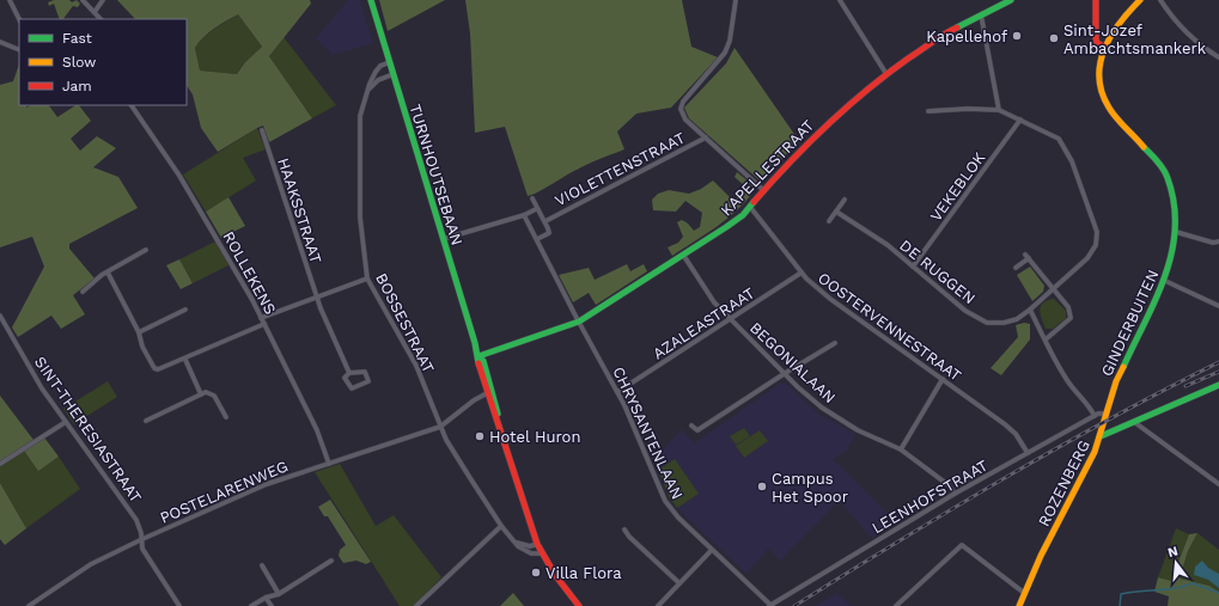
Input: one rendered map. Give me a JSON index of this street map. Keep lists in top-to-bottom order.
{
  "streets": {
    "main road": [
      "KAPELLESTRAAT",
      "TURNHOUTSEBAAN",
      "GINDERBUITEN",
      "ROZENBERG"
    ],
    "street": [
      "VIOLETTENSTRAAT",
      "VEKEBLOK",
      "HAAKSSTRAAT",
      "DE RUGGEN",
      "ROLLEKENS",
      "BOSSESTRAAT",
      "AZALEASTRAAT",
      "OOSTERVENNESTRAAT",
      "BEGONIALAAN",
      "SINT-THERESIASTRAAT",
      "CHRYSANTENLAAN",
      "POSTELARENWEG",
      "LEENHOFSTRAAT"
    ]
  },
  "crossings": [
    ["KAPELLESTRAAT", "TURNHOUTSEBAAN"],
    ["KAPELLESTRAAT", "OOSTERVENNESTRAAT"],
    ["KAPELLESTRAAT", "BEGONIALAAN"],
    ["KAPELLESTRAAT", "CHRYSANTENLAAN"],
    ["VIOLETTENSTRAAT", "TURNHOUTSEBAAN"],
    ["VIOLETTENSTRAAT", "CHRYSANTENLAAN"],
    ["TURNHOUTSEBAAN", "BOSSESTRAAT"],
    ["TURNHOUTSEBAAN", "POSTELARENWEG"],
    ["VEKEBLOK", "DE RUGGEN"],
    ["ROLLEKENS", "POSTELARENWEG"],
    ["BOSSESTRAAT", "POSTELARENWEG"],
    ["AZALEASTRAAT", "OOSTERVENNESTRAAT"],
    ["AZALEASTRAAT", "BEGONIALAAN"],
    ["AZALEASTRAAT", "CHRYSANTENLAAN"],
    ["GINDERBUITEN", "ROZENBERG"],
    ["GINDERBUITEN", "LEENHOFSTRAAT"],
    ["OOSTERVENNESTRAAT", "LEENHOFSTRAAT"],
    ["BEGONIALAAN", "LEENHOFSTRAAT"],
    ["SINT-THERESIASTRAAT", "POSTELARENWEG"],
    ["CHRYSANTENLAAN", "LEENHOFSTRAAT"]
  ],
  "places": [
    "Kapellehof",
    "Sint-Jozef Ambachtsmankerk",
    "Hotel Huron",
    "Campus Het Spoor",
    "Villa Flora"
  ],
  "legend": ["Fast", "Slow", "Jam"],
  "north": "top"
}
